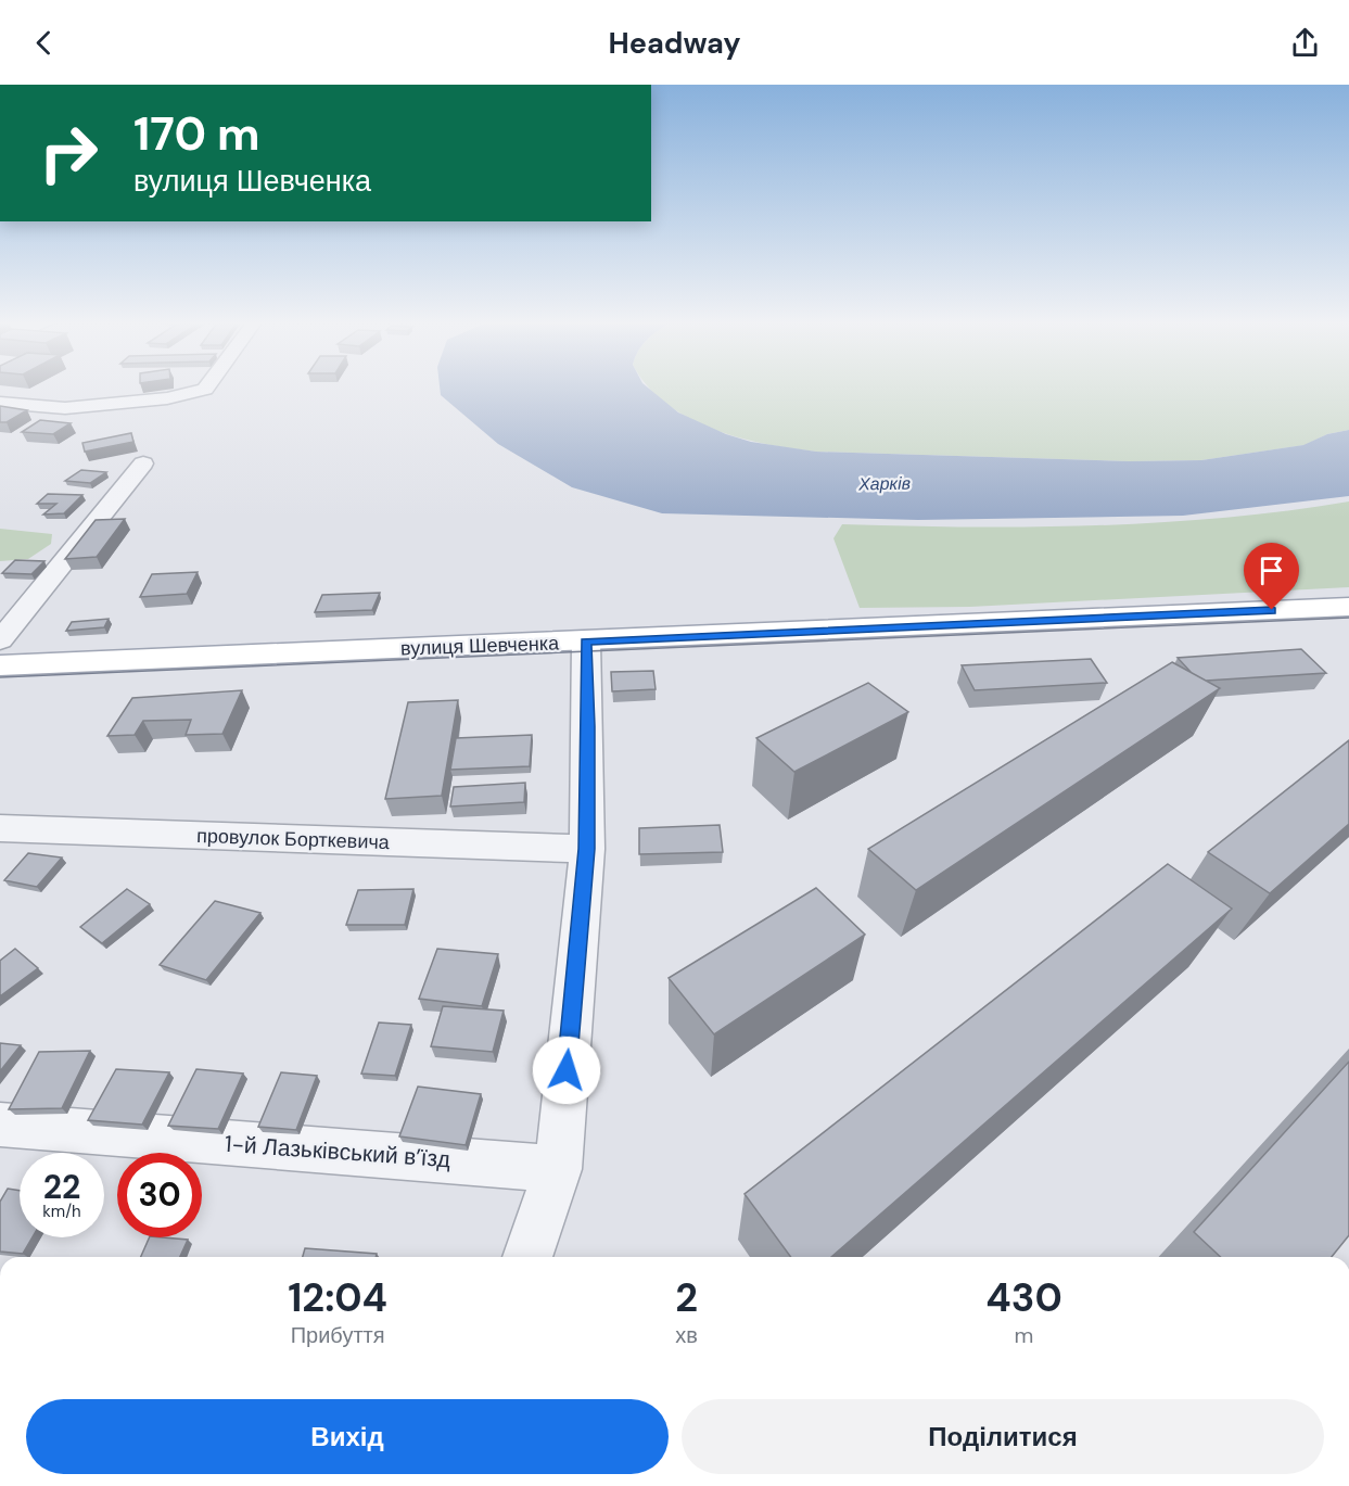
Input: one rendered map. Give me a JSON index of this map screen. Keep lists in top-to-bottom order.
{
  "streets": {
    "main road": ["вулиця Шевченка"],
    "street": ["провулок Борткевича", "1-й Лазьківський в’їзд"]
  },
  "water": ["Харків"],
  "page": {
    "header": "Headway",
    "turn": ["170 m", "вулиця Шевченка"],
    "speed": "22 km/h",
    "limit": "30",
    "eta": [
      "12:04",
      "Прибуття",
      "2",
      "хв",
      "430",
      "m"
    ],
    "buttons": ["Вихід", "Поділитися"]
  }
}
